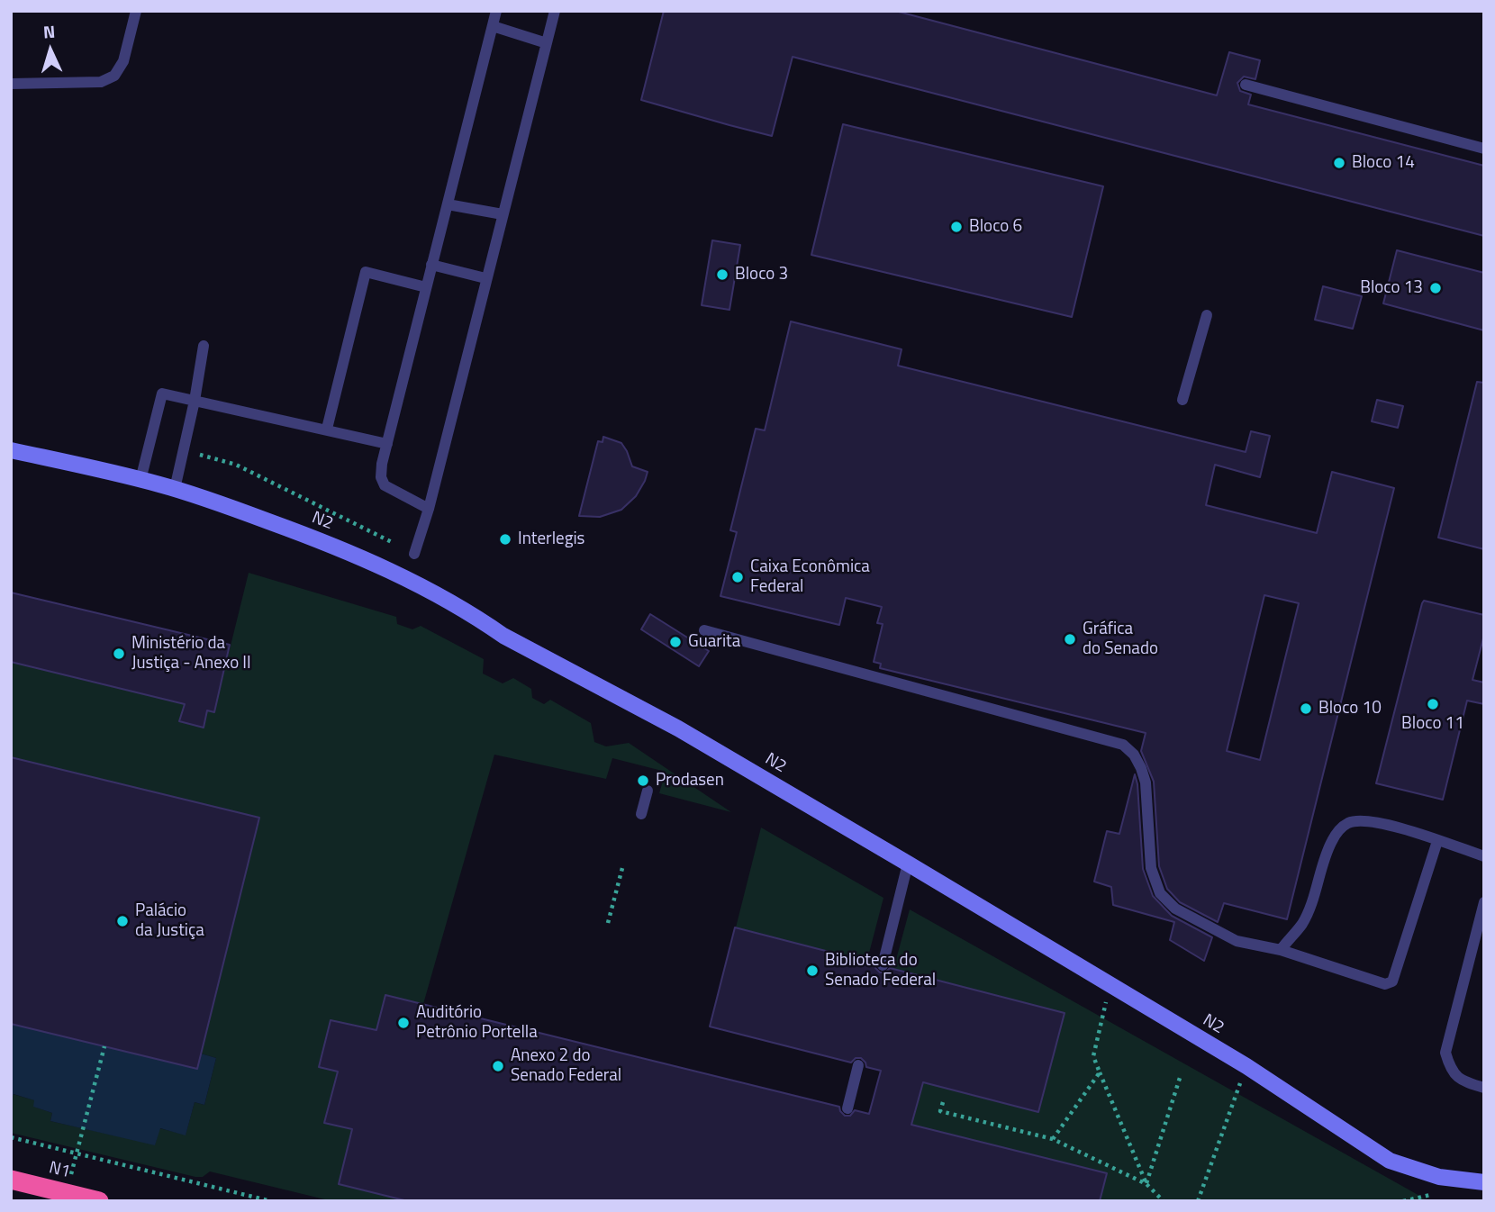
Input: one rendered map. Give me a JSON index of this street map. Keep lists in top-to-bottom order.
{
  "streets": {
    "highway": ["N1"],
    "main road": ["N2"]
  },
  "places": [
    "Bloco 14",
    "Bloco 6",
    "Bloco 3",
    "Bloco 13",
    "Interlegis",
    "Caixa Econômica Federal",
    "Gráfica do Senado",
    "Guarita",
    "Ministério da Justiça - Anexo II",
    "Bloco 11",
    "Bloco 10",
    "Prodasen",
    "Palácio da Justiça",
    "Biblioteca do Senado Federal",
    "Auditório Petrônio Portella",
    "Anexo 2 do Senado Federal"
  ],
  "north": "top"
}
